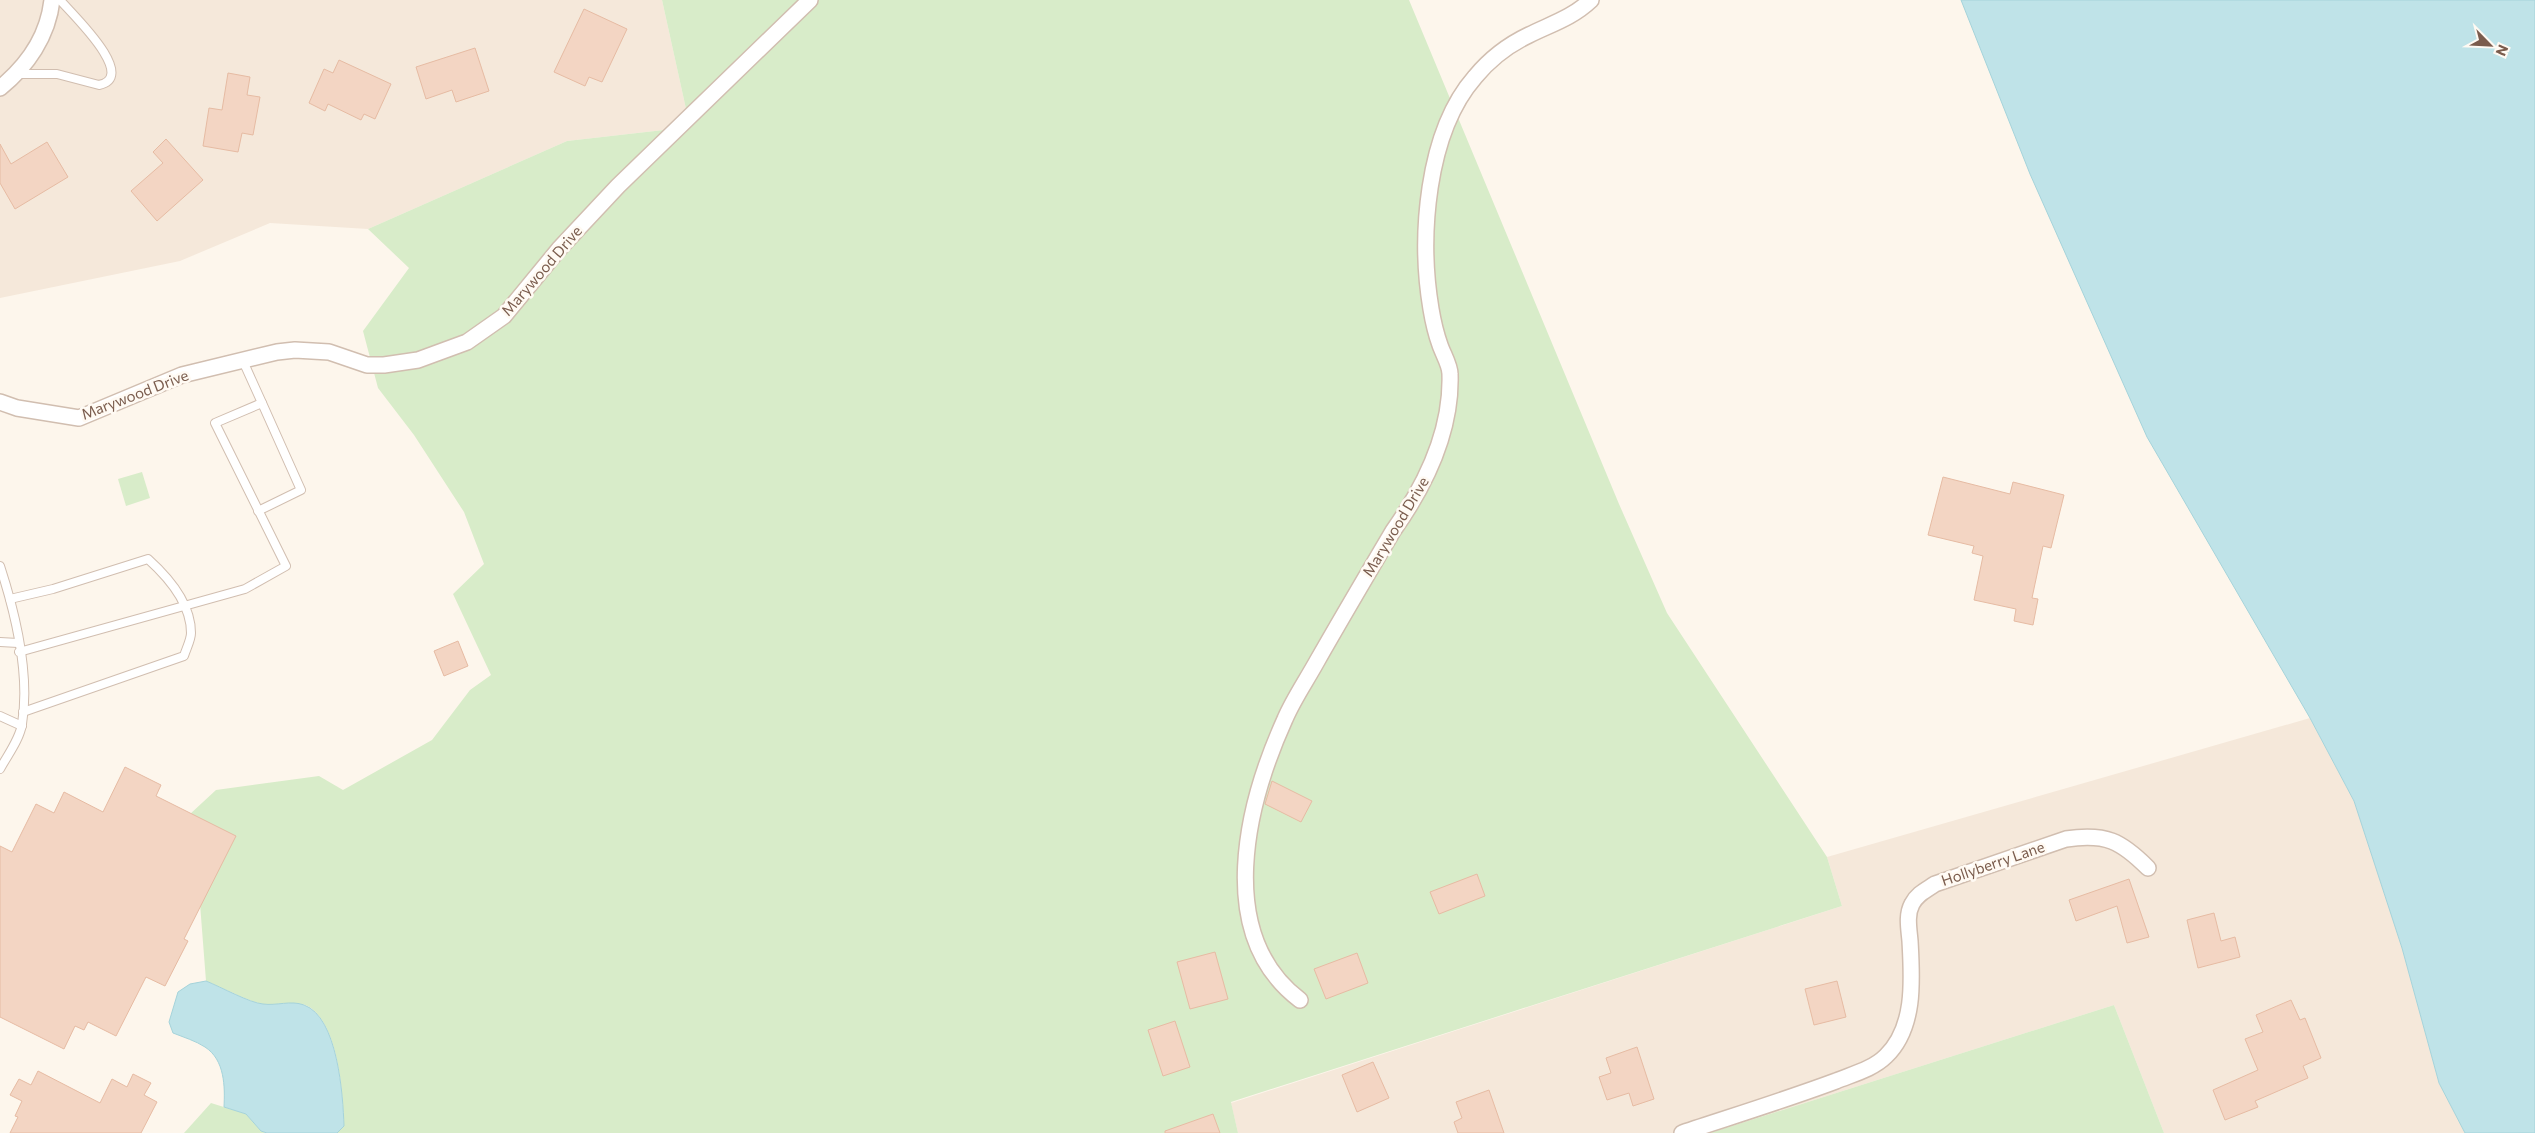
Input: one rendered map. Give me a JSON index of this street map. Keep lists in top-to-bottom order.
{
  "streets": {
    "street": ["Marywood Drive", "Hollyberry Lane"]
  },
  "north": "bottom right"
}
